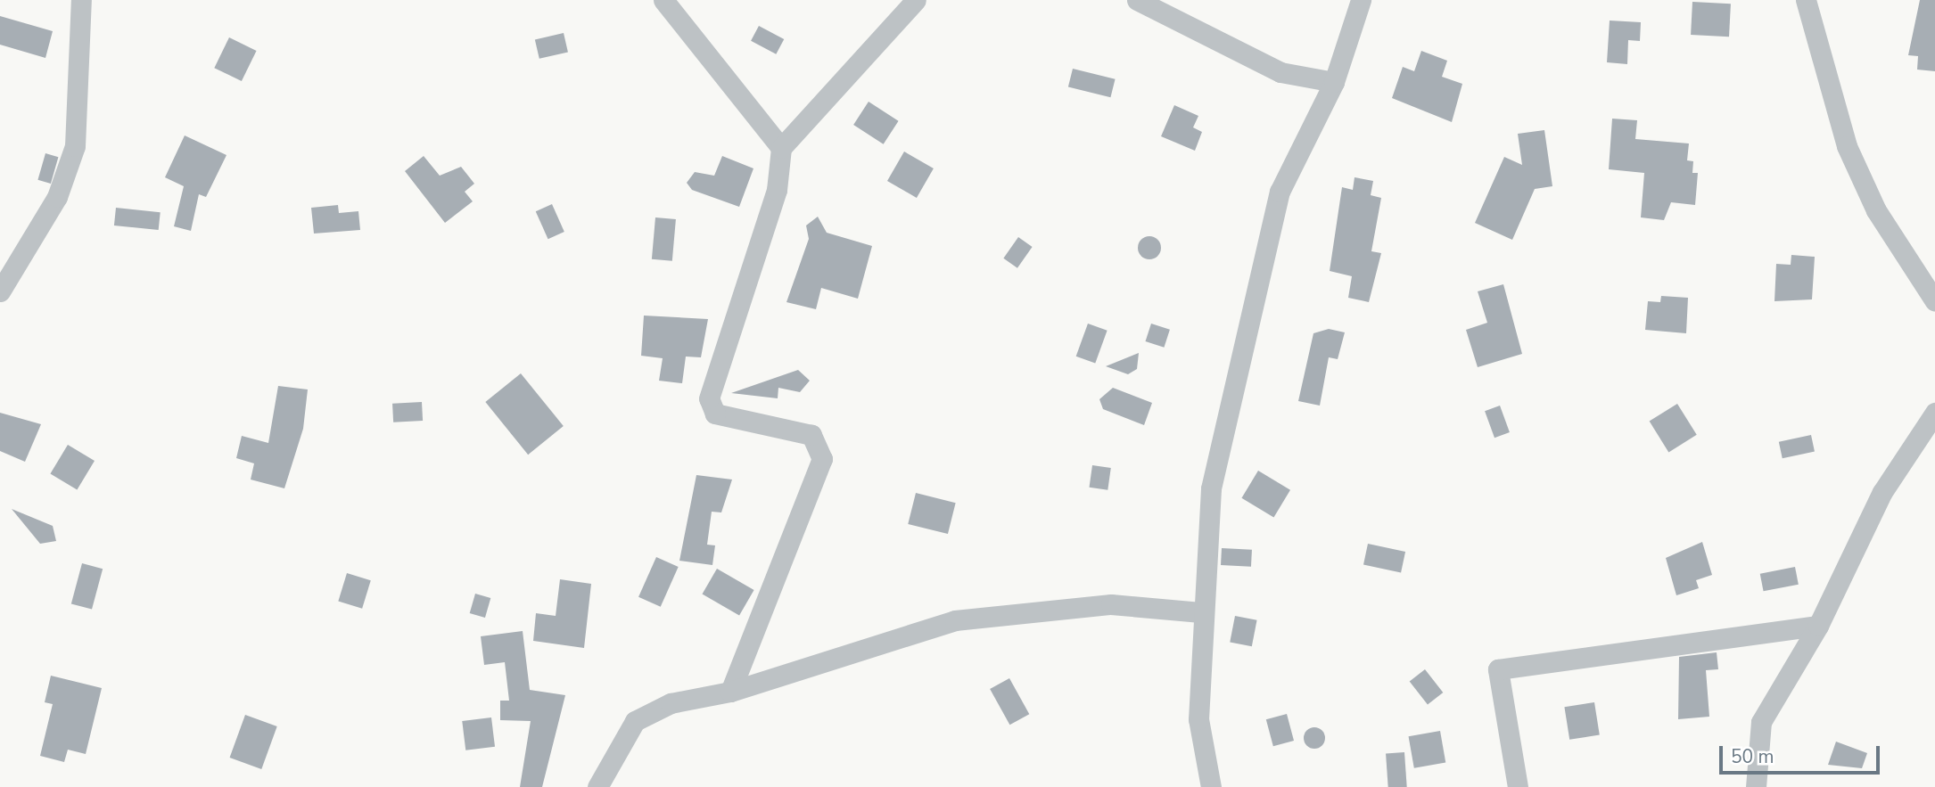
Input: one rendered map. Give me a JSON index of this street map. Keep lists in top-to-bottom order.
{
  "scale_bar": "50 m"
}
